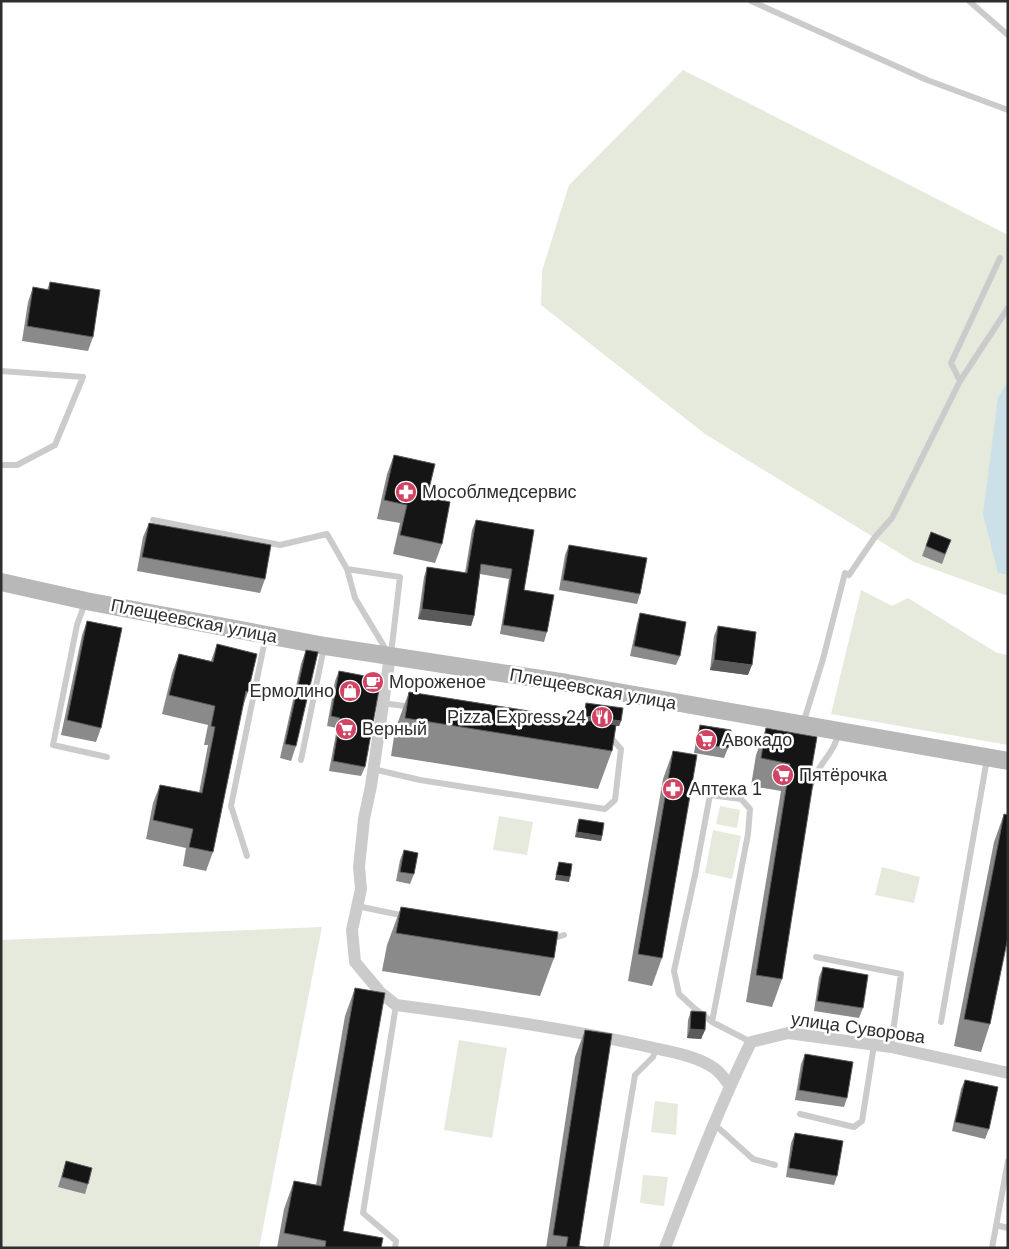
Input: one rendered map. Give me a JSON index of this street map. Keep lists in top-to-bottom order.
{
  "streets": {
    "street": ["Плещеевская улица", "улица Суворова"]
  },
  "places": {
    "pharmacy": ["Мособлмедсервис", "Аптека 1"],
    "cafe": ["Мороженое"],
    "shop": ["Ермолино"],
    "restaurant": ["Pizza Express 24"],
    "supermarket": ["Верный", "Авокадо", "Пятёрочка"]
  }
}
